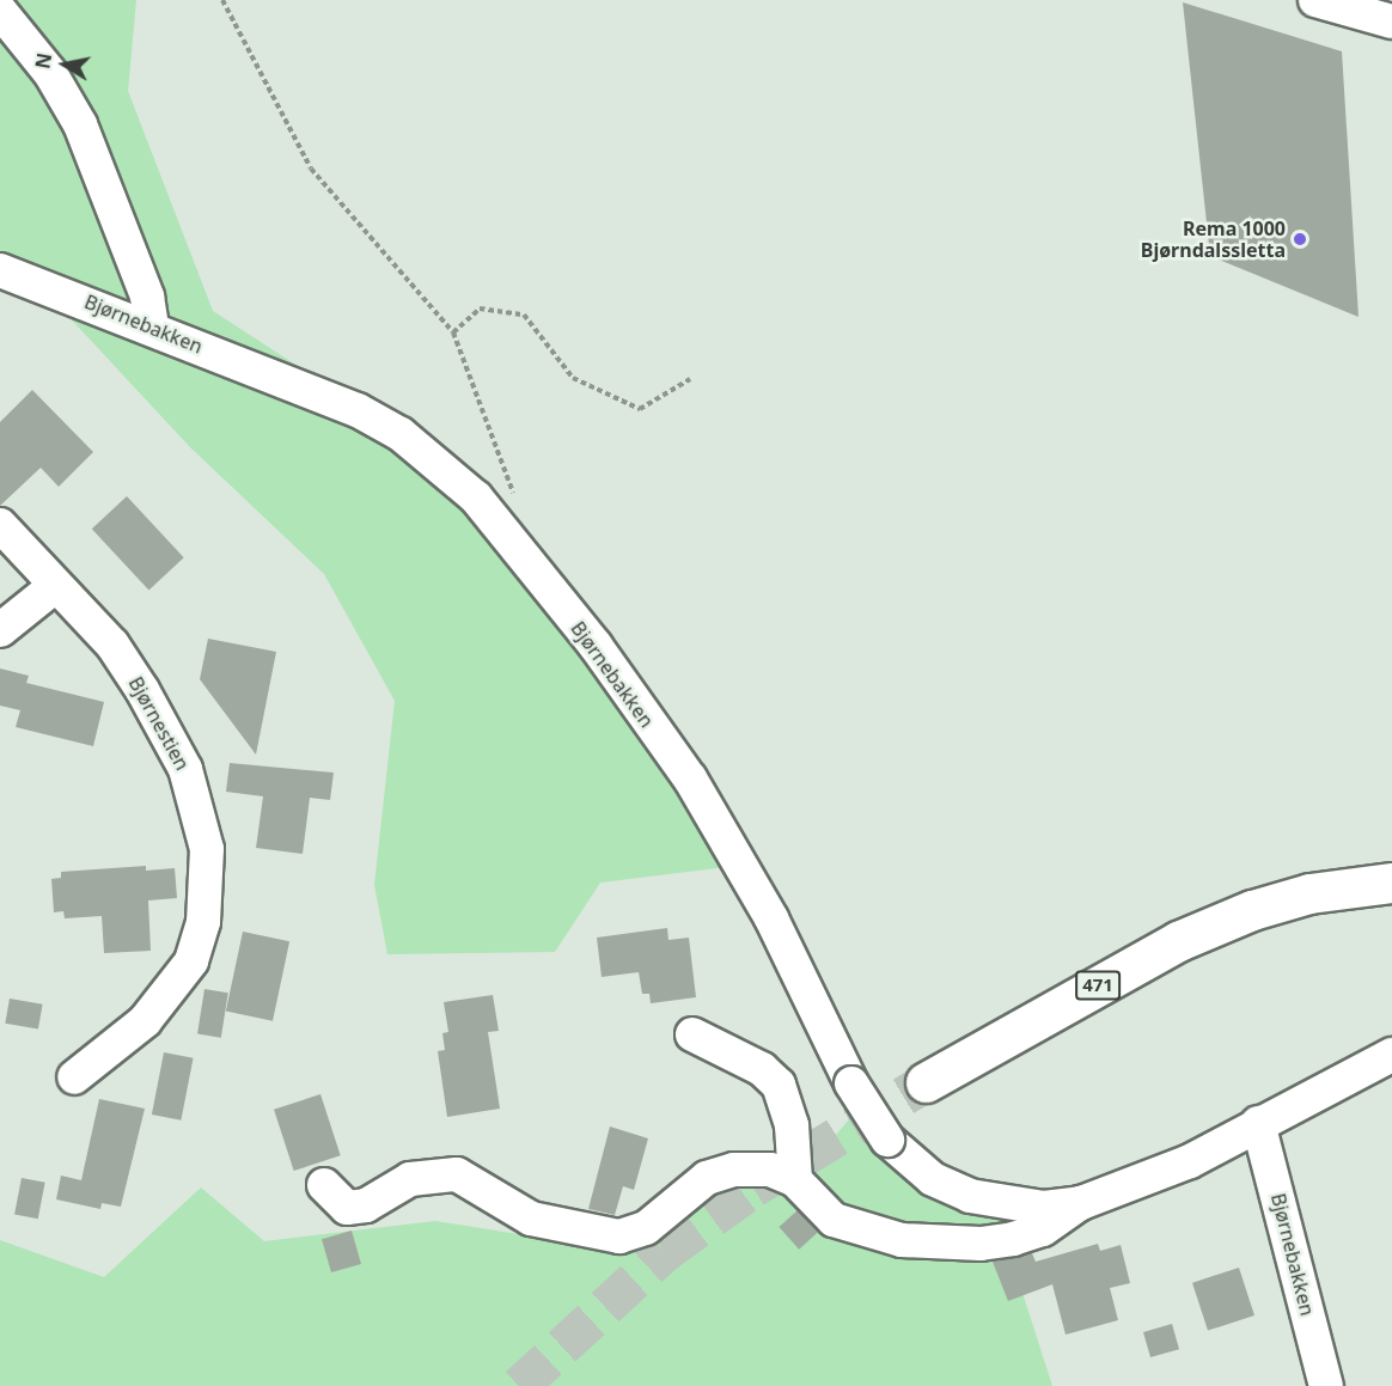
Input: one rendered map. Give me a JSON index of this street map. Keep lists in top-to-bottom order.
{
  "streets": {
    "main road": ["471"],
    "street": ["Bjørnebakken", "Bjørnestien"]
  },
  "places": ["Rema 1000 Bjørndalssletta"],
  "north": "left"
}
